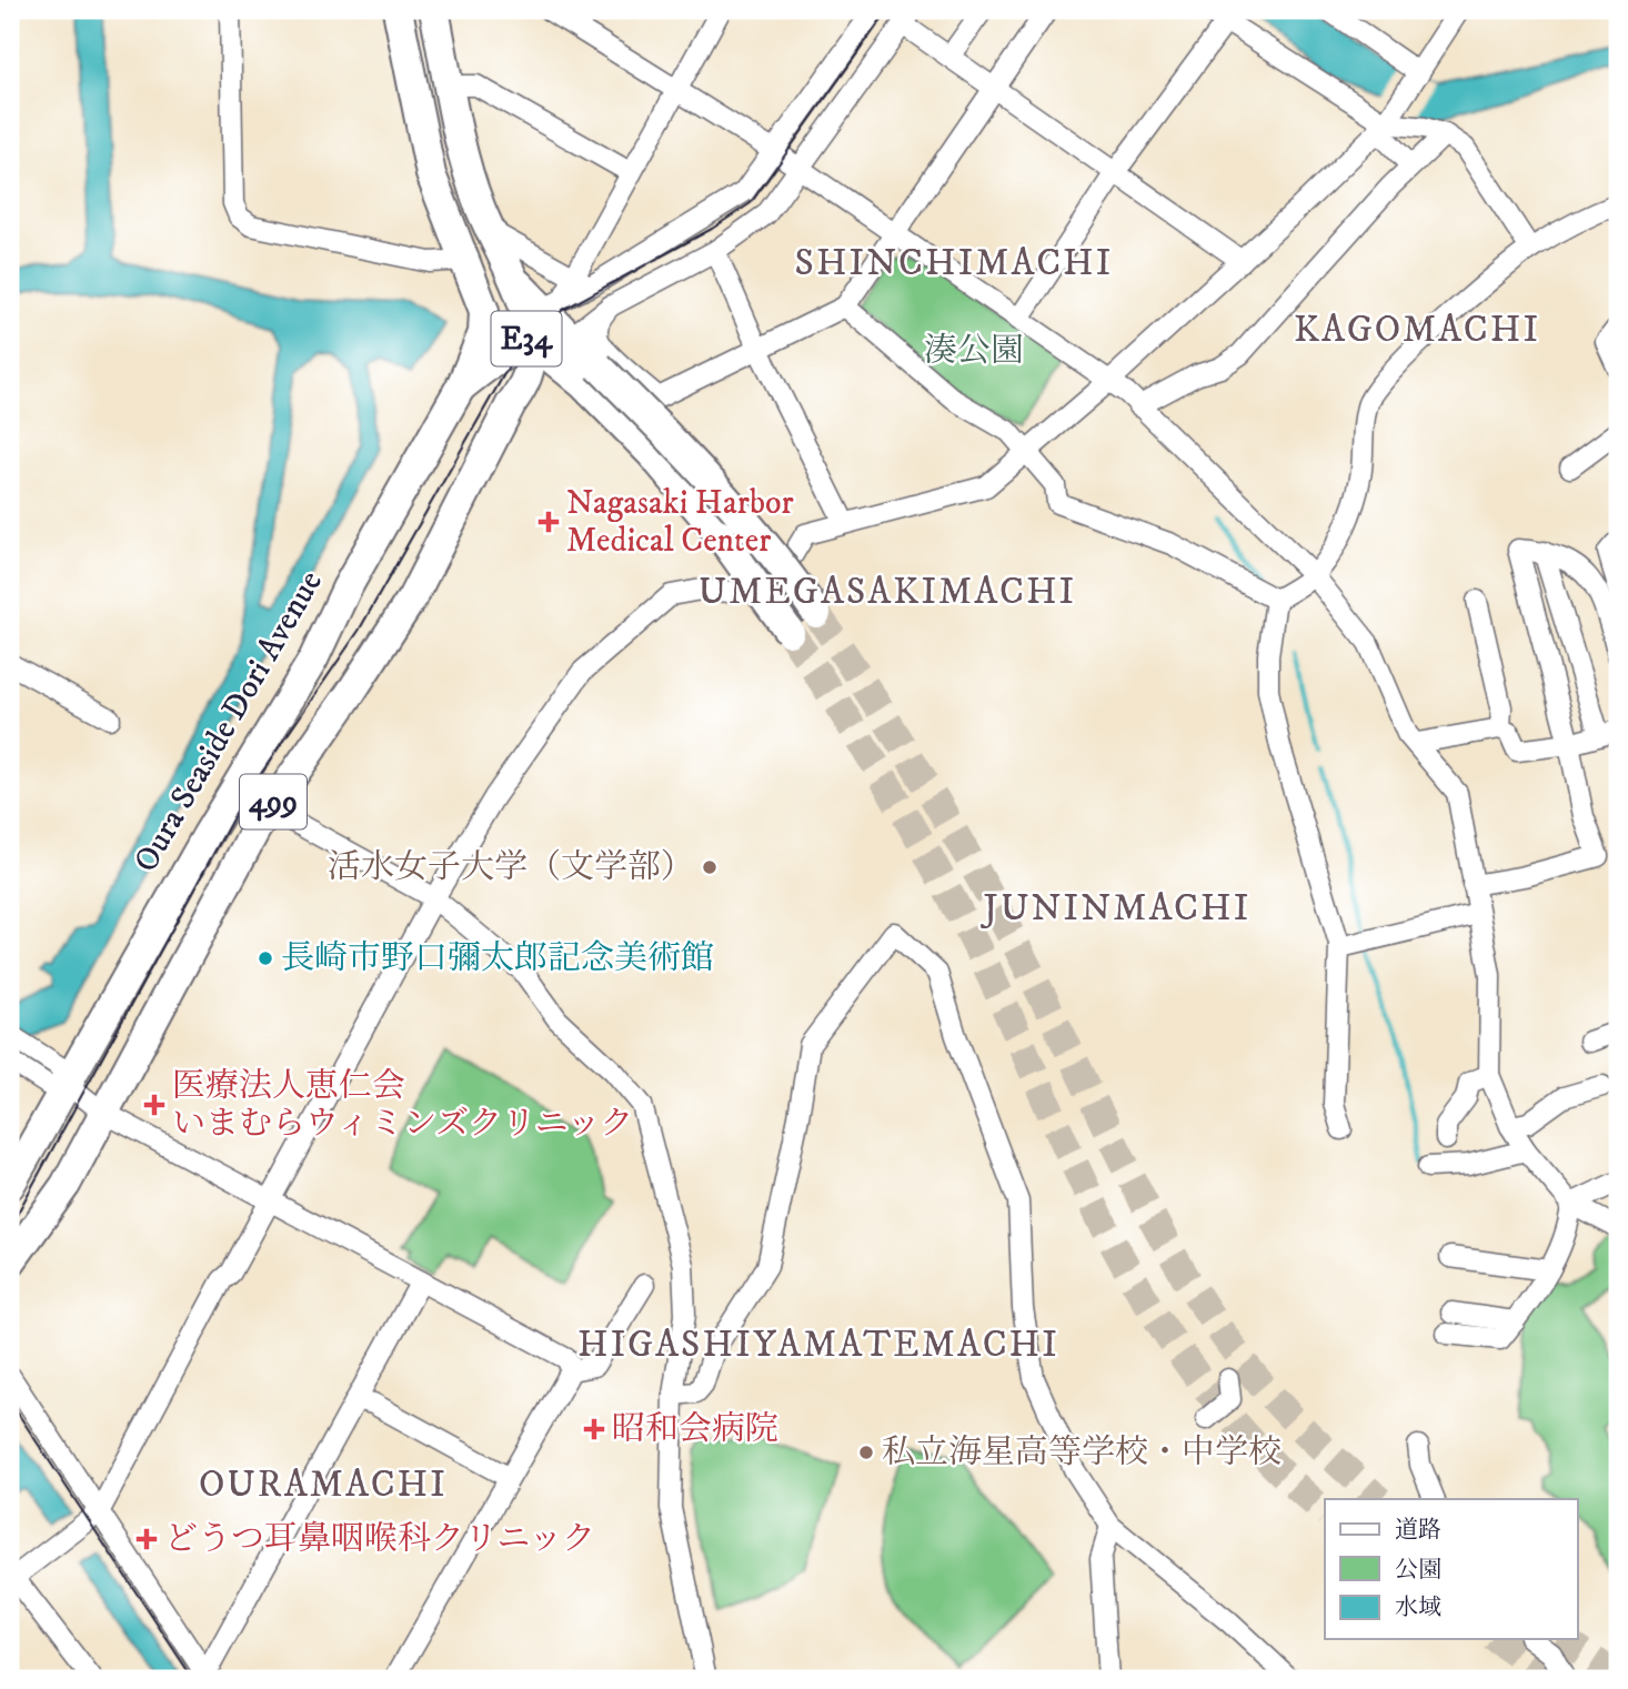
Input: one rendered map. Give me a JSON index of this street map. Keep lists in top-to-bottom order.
{
  "streets": {
    "highway": ["E34", "Oura Seaside Dori Avenue", "499"]
  },
  "crossings": [
    ["E34", "Oura Seaside Dori Avenue"],
    ["E34", "499"],
    ["Oura Seaside Dori Avenue", "499"]
  ],
  "districts": [
    "SHINCHIMACHI",
    "KAGOMACHI",
    "UMEGASAKIMACHI",
    "JUNINMACHI",
    "HIGASHIYAMATEMACHI",
    "OURAMACHI"
  ],
  "parks": ["湊公園"],
  "places": {
    "health": [
      "Nagasaki Harbor Medical Center",
      "医療法人恵仁会 いまむらウィミンズクリニック",
      "昭和会病院",
      "どうつ耳鼻咽喉科クリニック"
    ],
    "other": ["活水女子大学（文学部）", "長崎市野口彌太郎記念美術館", "私立海星高等学校・中学校"]
  },
  "legend": ["道路", "公園", "水域"]
}
